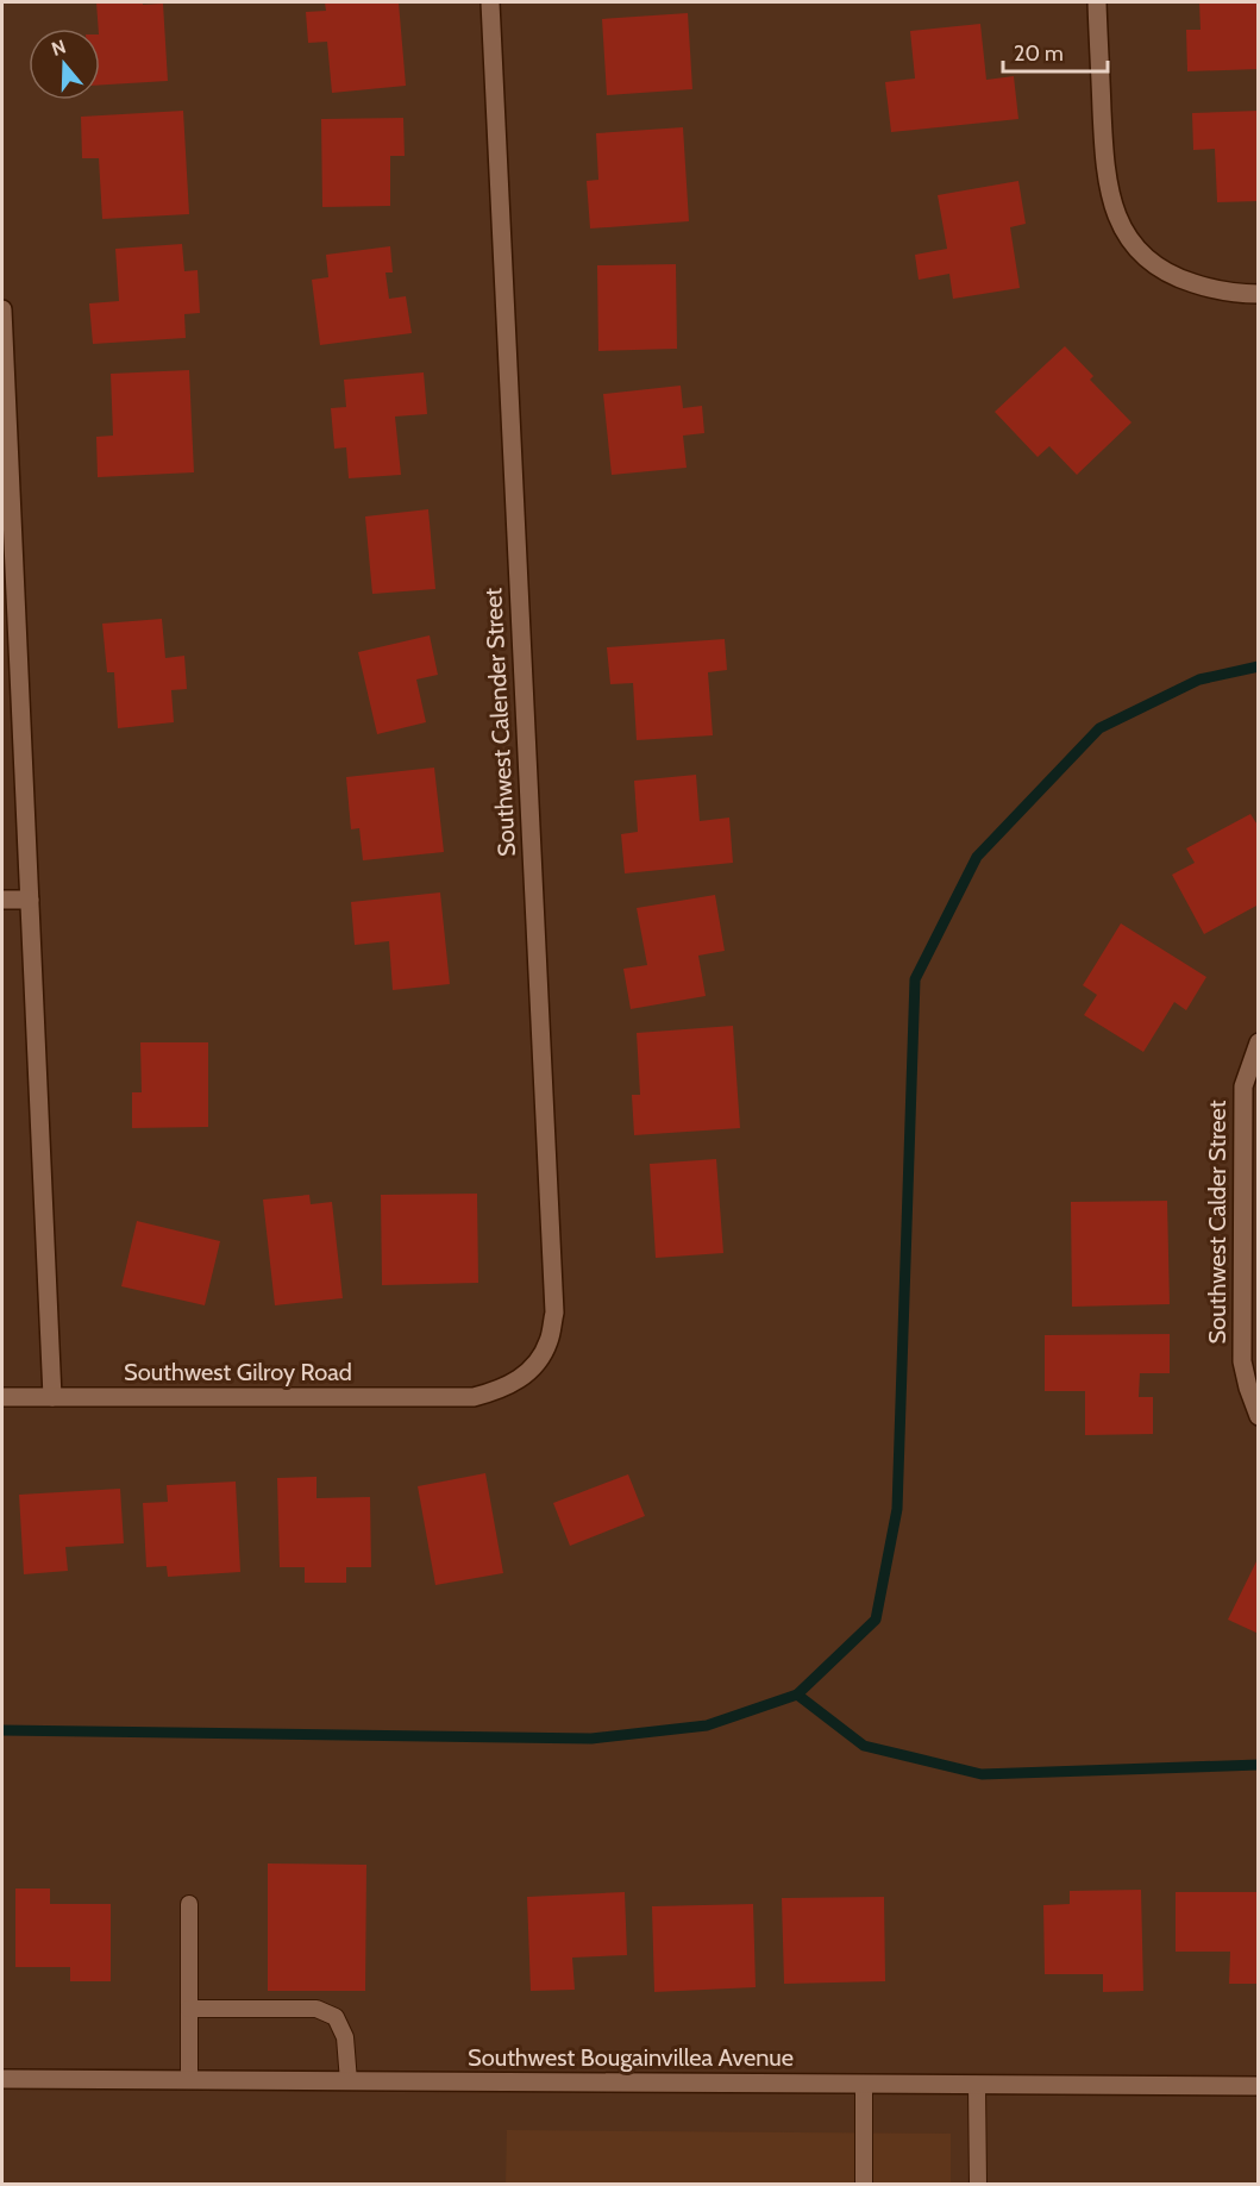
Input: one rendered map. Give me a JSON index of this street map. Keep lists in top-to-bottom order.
{
  "streets": {
    "street": [
      "Southwest Calender Street",
      "Southwest Calder Street",
      "Southwest Gilroy Road",
      "Southwest Bougainvillea Avenue"
    ]
  },
  "crossings": [
    ["Southwest Calender Street", "Southwest Gilroy Road"]
  ],
  "scale_bar": "20 m",
  "north": "top"
}
